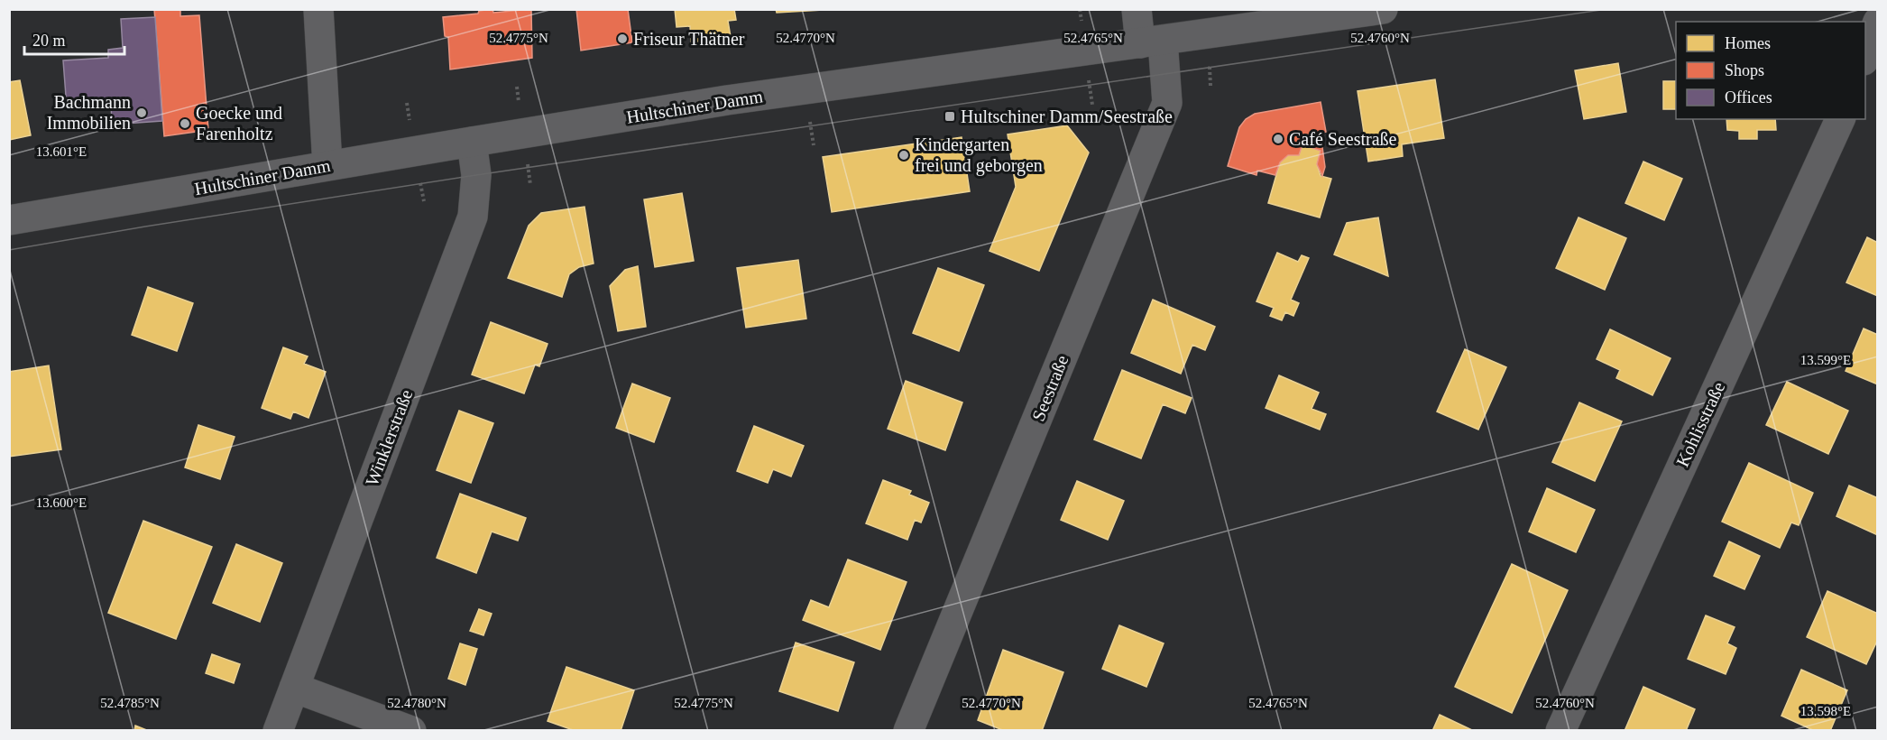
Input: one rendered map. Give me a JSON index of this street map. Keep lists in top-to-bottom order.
{
  "streets": {
    "street": [
      "Hultschiner Damm",
      "Seestraße",
      "Kohlisstraße",
      "Winklerstraße"
    ]
  },
  "crossings": [
    ["Hultschiner Damm", "Seestraße"],
    ["Hultschiner Damm", "Winklerstraße"]
  ],
  "places": {
    "other": [
      "Friseur Thätner",
      "Bachmann Immobilien",
      "Goecke und Farenholtz",
      "Café Seestraße",
      "Kindergarten frei und geborgen"
    ],
    "transit": ["Hultschiner Damm/Seestraße"]
  },
  "legend": ["Homes", "Shops", "Offices"],
  "scale_bar": "20 m",
  "coordinates": [
    "52.4775°N",
    "52.4770°N",
    "52.4760°N",
    "52.4765°N",
    "13.601°E",
    "13.599°E",
    "13.600°E",
    "52.4785°N",
    "52.4780°N",
    "13.598°E"
  ]
}
